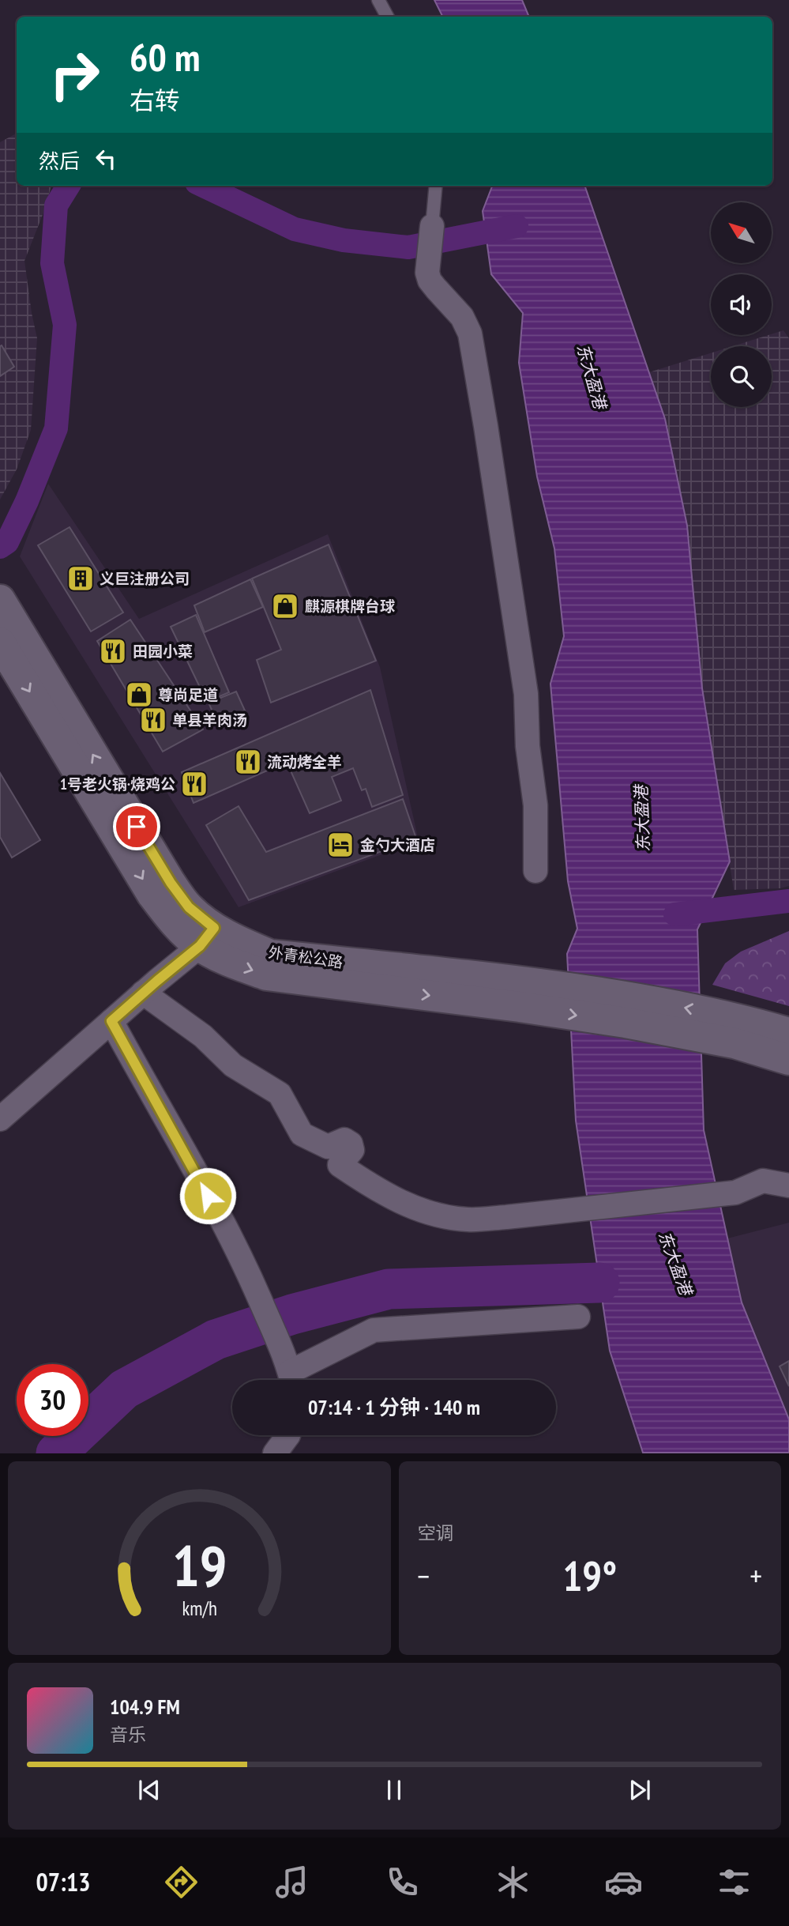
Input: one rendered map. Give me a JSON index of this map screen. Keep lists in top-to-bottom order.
{
  "streets": {
    "main road": ["外青松公路"]
  },
  "water": ["东大盈港"],
  "places": {
    "building": ["义巨注册公司"],
    "shop": ["麒源棋牌台球", "尊尚足道"],
    "restaurant": [
      "田园小菜",
      "单县羊肉汤",
      "流动烤全羊",
      "1号老火锅·烧鸡公"
    ],
    "hotel": ["金勺大酒店"]
  },
  "north": "top left",
  "page": {
    "turn": ["60 m", "右转"],
    "then": "然后",
    "limit": "30",
    "trip": "07:14 · 1 分钟 · 140 m",
    "tile": "空调",
    "heat": ["−", "19°", "+"],
    "song": ["104.9 FM", "音乐"],
    "tabs": "07:13",
    "gauge": ["19", "km/h"]
  }
}
